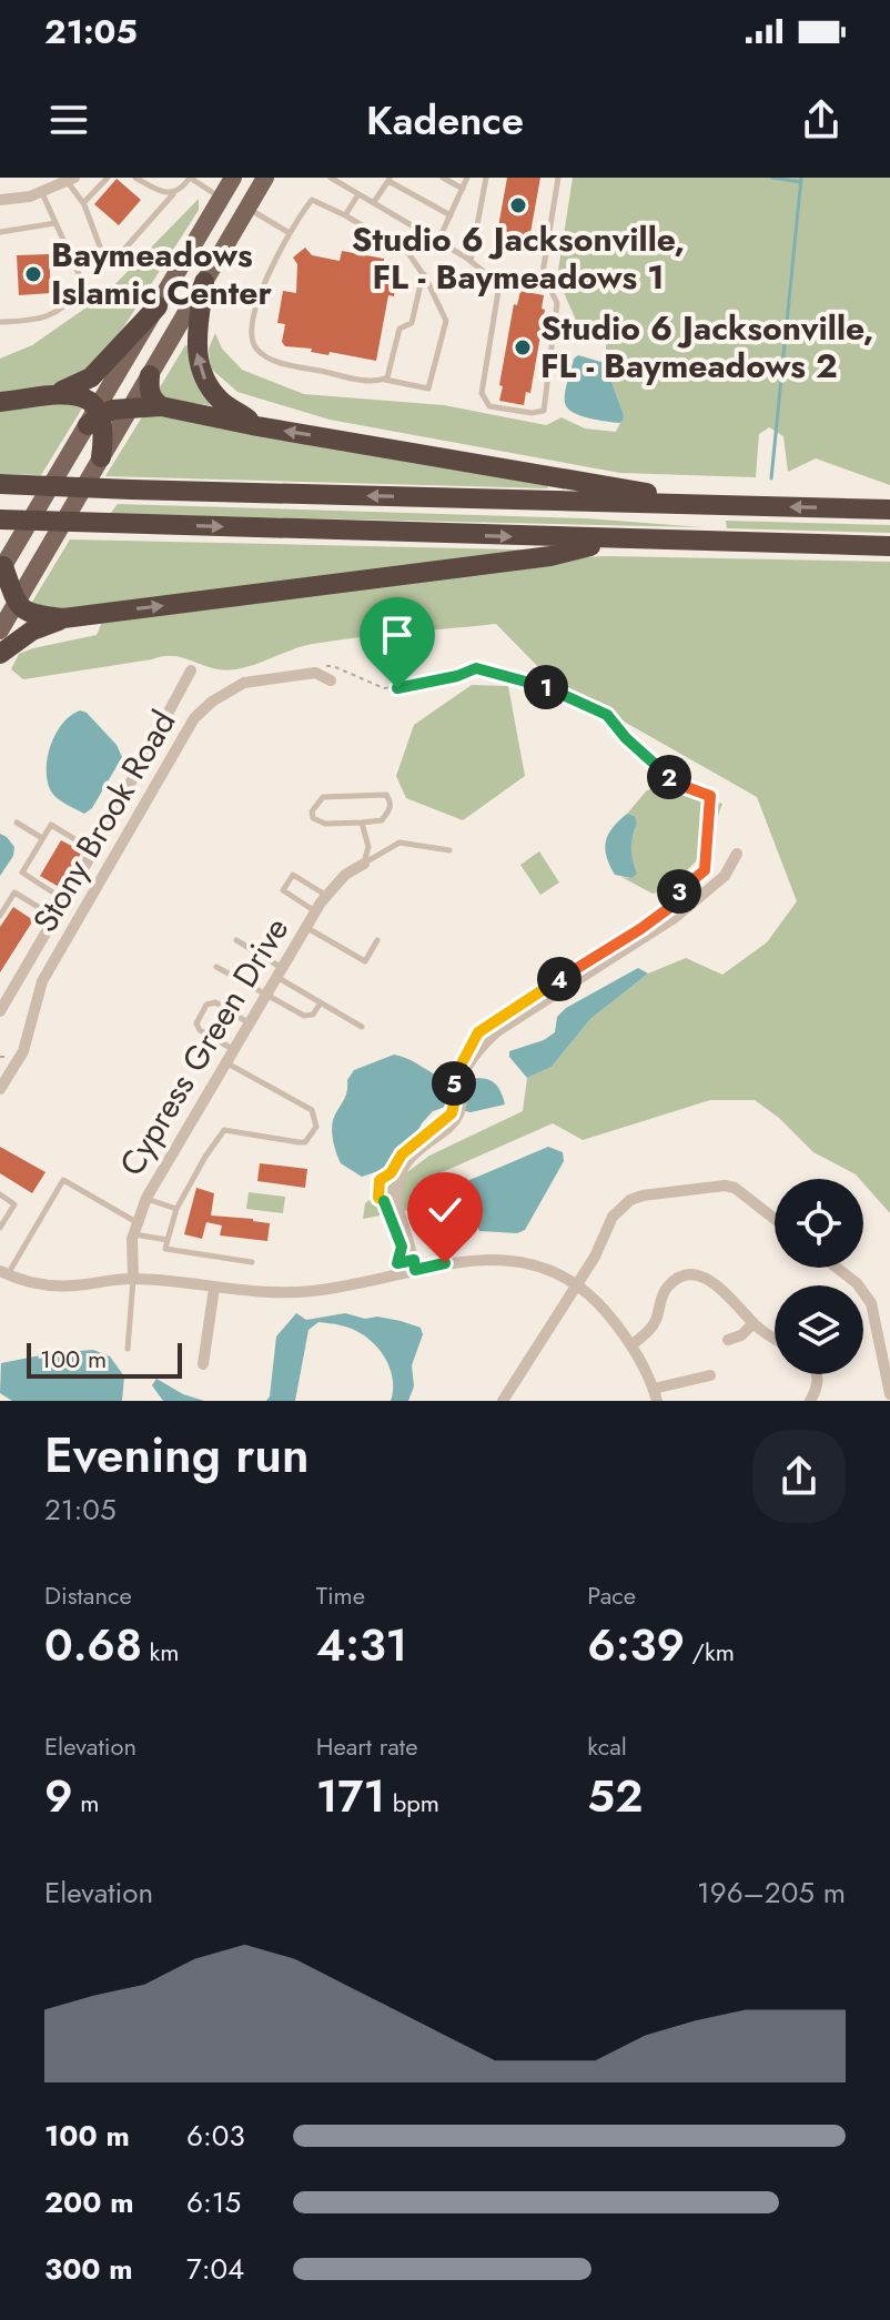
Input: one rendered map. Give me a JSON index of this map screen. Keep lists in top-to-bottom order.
{
  "streets": {
    "street": ["Stony Brook Road", "Cypress Green Drive"]
  },
  "places": ["Studio 6 Jacksonville, FL - Baymeadows 1", "Baymeadows Islamic Center", "Studio 6 Jacksonville, FL - Baymeadows 2"],
  "scale_bar": "100 m",
  "page": {
    "status": "21:05",
    "header": "Kadence",
    "pins": [
      "1",
      "2",
      "3",
      "4",
      "5"
    ],
    "scale": "100 m",
    "heading": ["Evening run", "21:05"],
    "stats": [
      ["Distance", "0.68 km"],
      ["Time", "4:31"],
      ["Pace", "6:39 /km"],
      ["Elevation", "9 m"],
      ["Heart rate", "171 bpm"],
      ["kcal", "52"]
    ],
    "chart": ["Elevation", "196–205 m"],
    "list": [
      {
        "name": "100 m",
        "note": "6:03"
      },
      {
        "name": "200 m",
        "note": "6:15"
      },
      {
        "name": "300 m",
        "note": "7:04"
      }
    ]
  }
}
